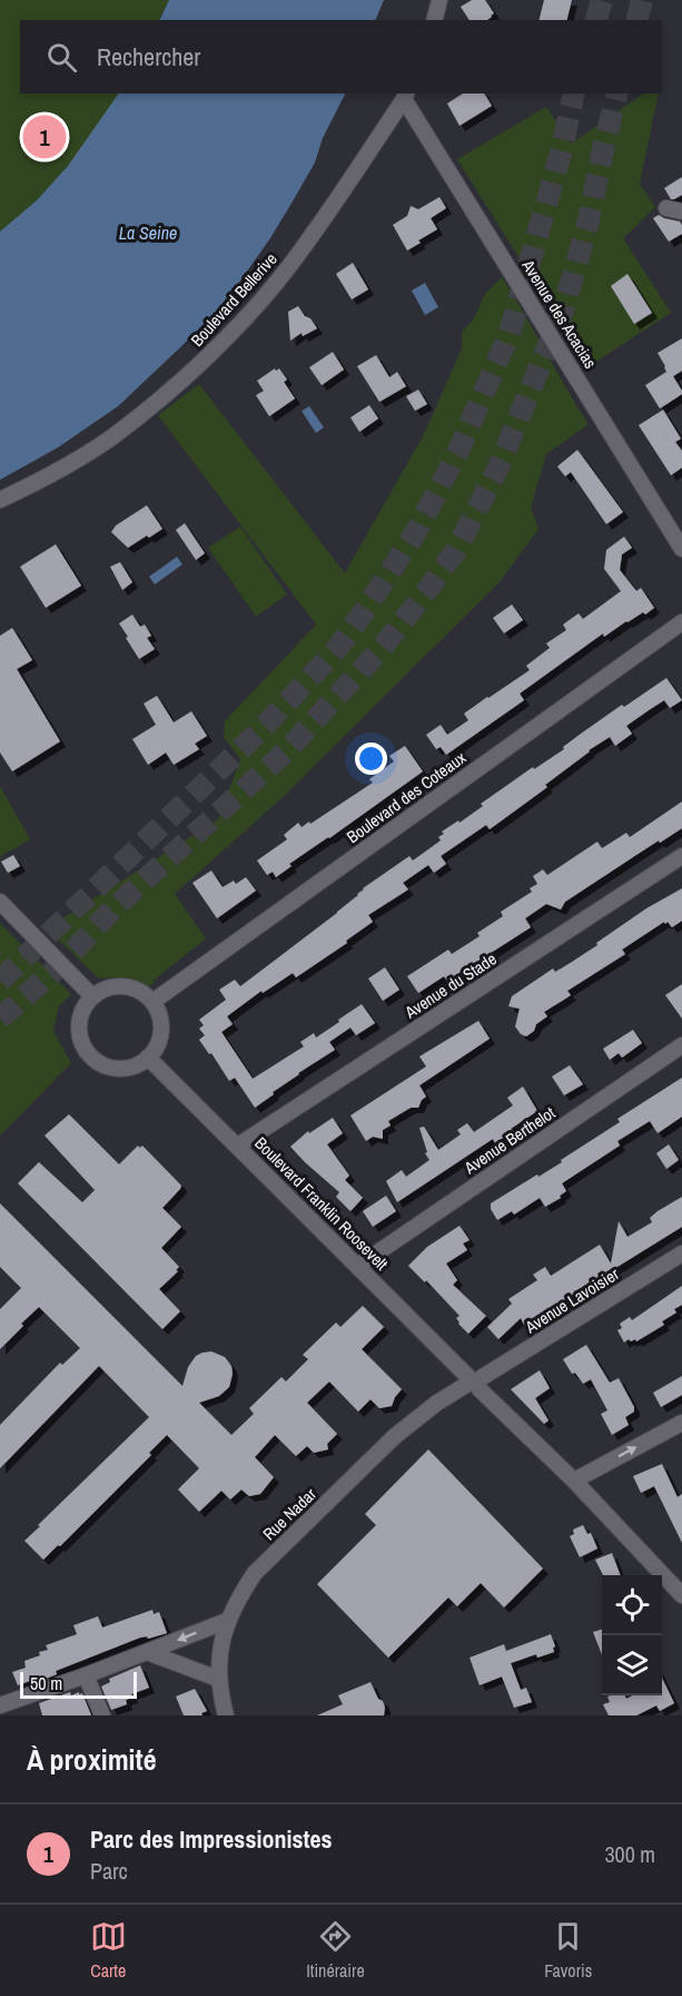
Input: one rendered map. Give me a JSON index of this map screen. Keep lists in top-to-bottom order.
{
  "streets": {
    "street": [
      "Boulevard Bellerive",
      "Avenue des Acacias",
      "Boulevard des Coteaux",
      "Avenue du Stade",
      "Avenue Berthelot",
      "Boulevard Franklin Roosevelt",
      "Avenue Lavoisier",
      "Rue Nadar"
    ]
  },
  "crossings": [
    ["Boulevard Bellerive", "Avenue des Acacias"],
    ["Boulevard des Coteaux", "Boulevard Franklin Roosevelt"],
    ["Avenue du Stade", "Boulevard Franklin Roosevelt"],
    ["Avenue Berthelot", "Boulevard Franklin Roosevelt"],
    ["Boulevard Franklin Roosevelt", "Avenue Lavoisier"],
    ["Boulevard Franklin Roosevelt", "Rue Nadar"],
    ["Avenue Lavoisier", "Rue Nadar"]
  ],
  "water": ["La Seine"],
  "scale_bar": "50 m",
  "page": {
    "search": "Rechercher",
    "pins": "1",
    "scale": "50 m",
    "heading": "À proximité",
    "list": [
      {
        "mark": "1",
        "name": "Parc des Impressionistes",
        "note": "Parc",
        "value": "300 m"
      }
    ],
    "nav": ["Carte", "Itinéraire", "Favoris"]
  }
}
